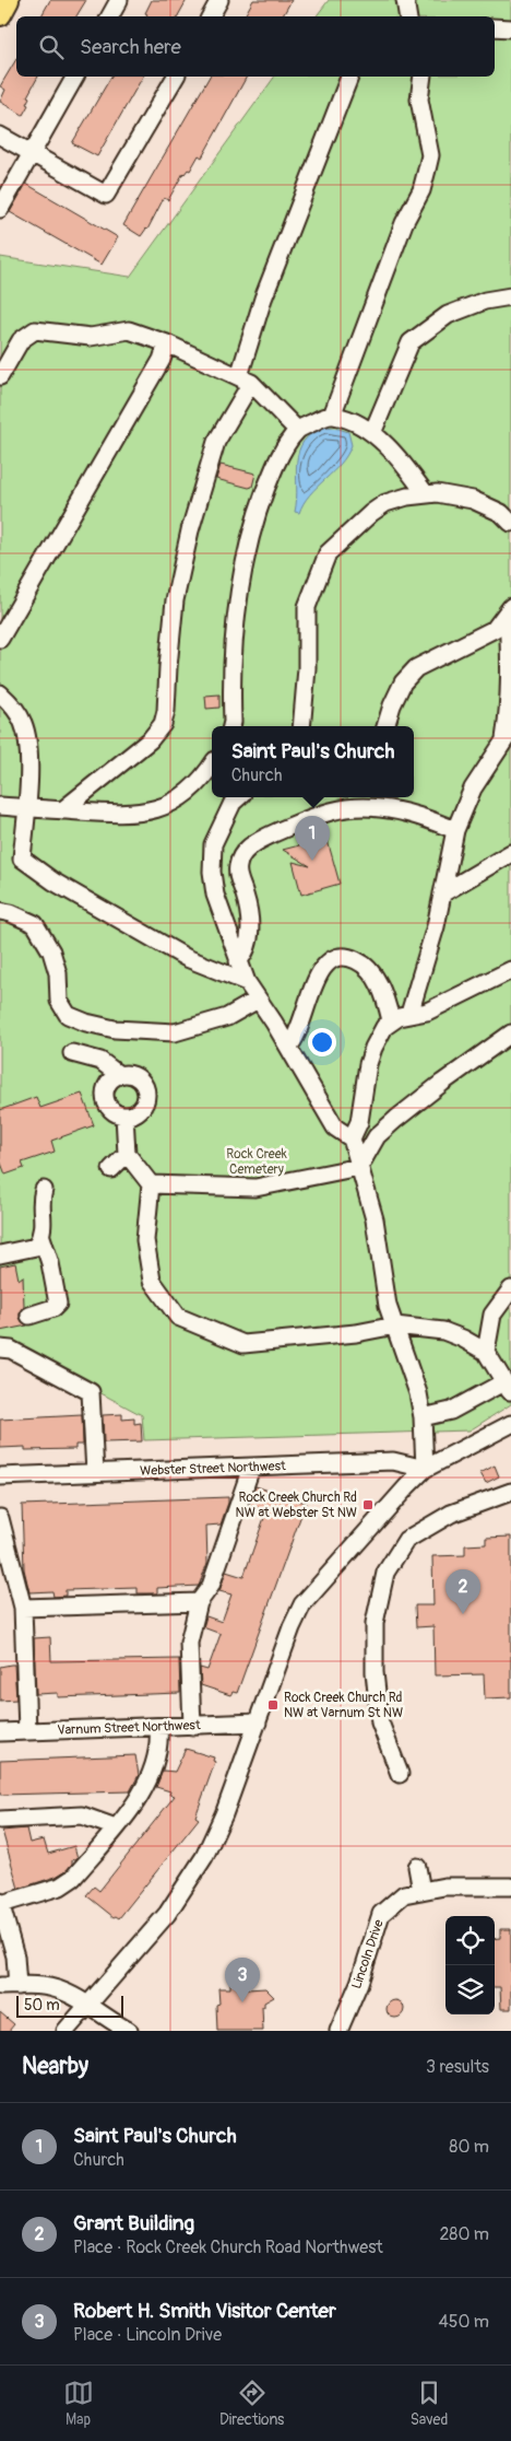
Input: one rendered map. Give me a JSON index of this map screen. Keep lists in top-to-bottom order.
{
  "streets": {
    "street": ["Webster Street Northwest", "Varnum Street Northwest", "Lincoln Drive"]
  },
  "parks": ["Rock Creek Cemetery"],
  "places": {
    "transit": ["Rock Creek Church Rd NW at Webster St NW", "Rock Creek Church Rd NW at Varnum St NW"]
  },
  "scale_bar": "50 m",
  "page": {
    "search": "Search here",
    "popup": ["Saint Paul's Church", "Church"],
    "pins": ["1", "2", "3"],
    "scale": "50 m",
    "heading": ["Nearby", "3 results"],
    "list": [
      {
        "mark": "1",
        "name": "Saint Paul's Church",
        "note": "Church",
        "value": "80 m"
      },
      {
        "mark": "2",
        "name": "Grant Building",
        "note": "Place · Rock Creek Church Road Northwest",
        "value": "280 m"
      },
      {
        "mark": "3",
        "name": "Robert H. Smith Visitor Center",
        "note": "Place · Lincoln Drive",
        "value": "450 m"
      }
    ],
    "nav": ["Map", "Directions", "Saved"]
  }
}
